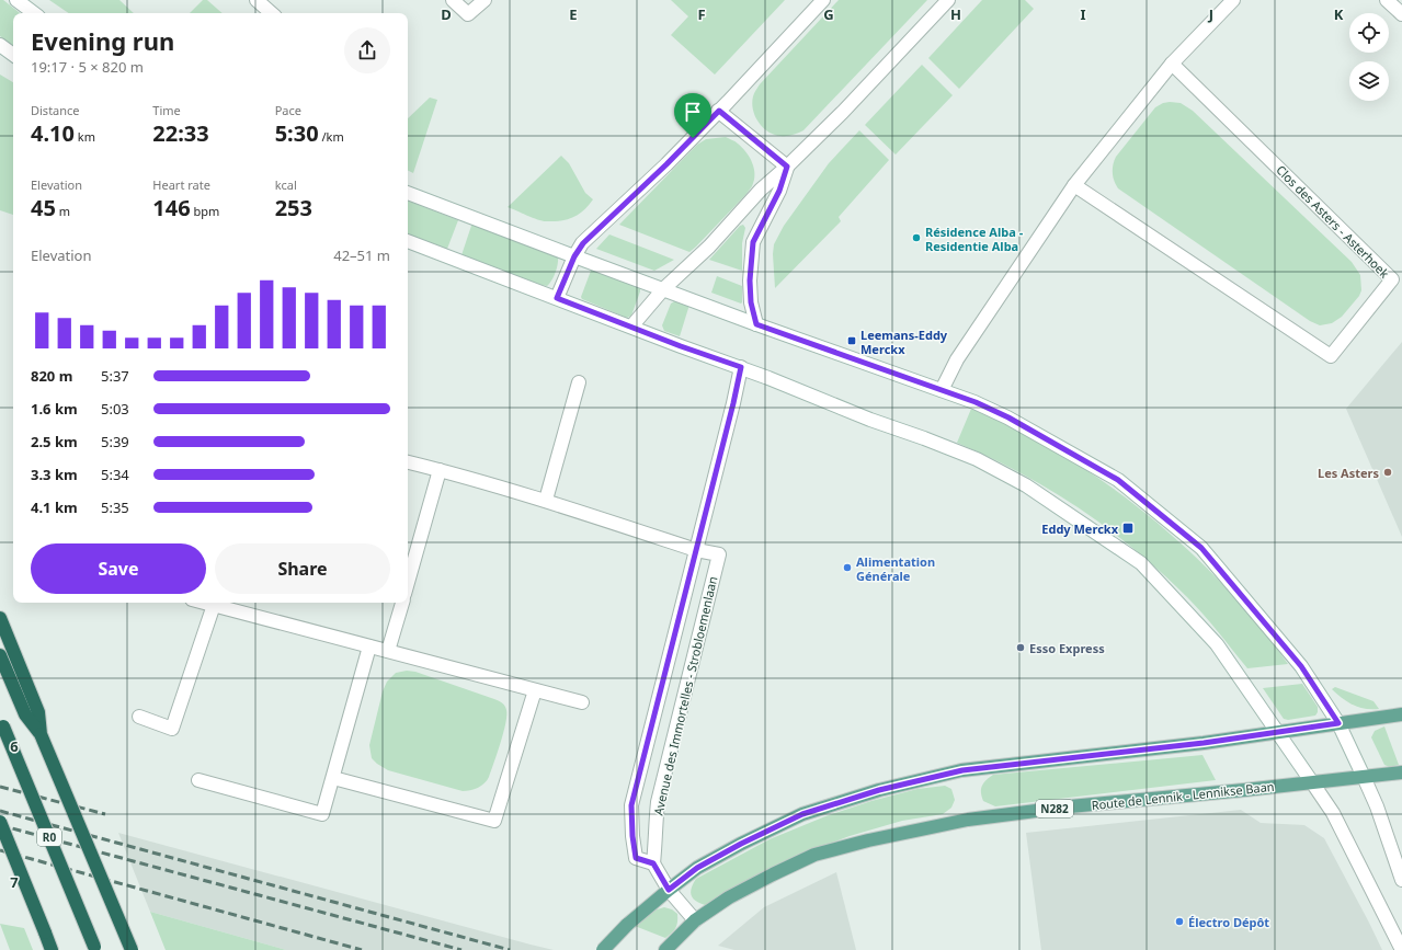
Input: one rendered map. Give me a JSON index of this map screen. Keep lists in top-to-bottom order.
{
  "streets": {
    "highway": ["R0"],
    "main road": ["Route de Lennik - Lennikse Baan", "N282"],
    "street": ["Clos des Asters - Asterhoek", "Avenue des Immortelles - Strobloemenlaan"]
  },
  "places": {
    "other": [
      "Résidence Alba - Residentie Alba",
      "Les Asters",
      "Alimentation Générale",
      "Esso Express",
      "Électro Dépôt"
    ],
    "transit": ["Leemans-Eddy Merckx", "Eddy Merckx"]
  },
  "page": {
    "heading": ["Evening run", "19:17 · 5 × 820 m"],
    "stats": [
      ["Distance", "4.10 km"],
      ["Time", "22:33"],
      ["Pace", "5:30 /km"],
      ["Elevation", "45 m"],
      ["Heart rate", "146 bpm"],
      ["kcal", "253"]
    ],
    "chart": ["Elevation", "42–51 m"],
    "list": [
      {
        "name": "820 m",
        "note": "5:37"
      },
      {
        "name": "1.6 km",
        "note": "5:03"
      },
      {
        "name": "2.5 km",
        "note": "5:39"
      },
      {
        "name": "3.3 km",
        "note": "5:34"
      },
      {
        "name": "4.1 km",
        "note": "5:35"
      }
    ],
    "buttons": ["Save", "Share"]
  },
  "grid": {
    "columns": [
      "D",
      "E",
      "F",
      "G",
      "H",
      "I",
      "J",
      "K"
    ],
    "rows": ["6", "7"]
  }
}
